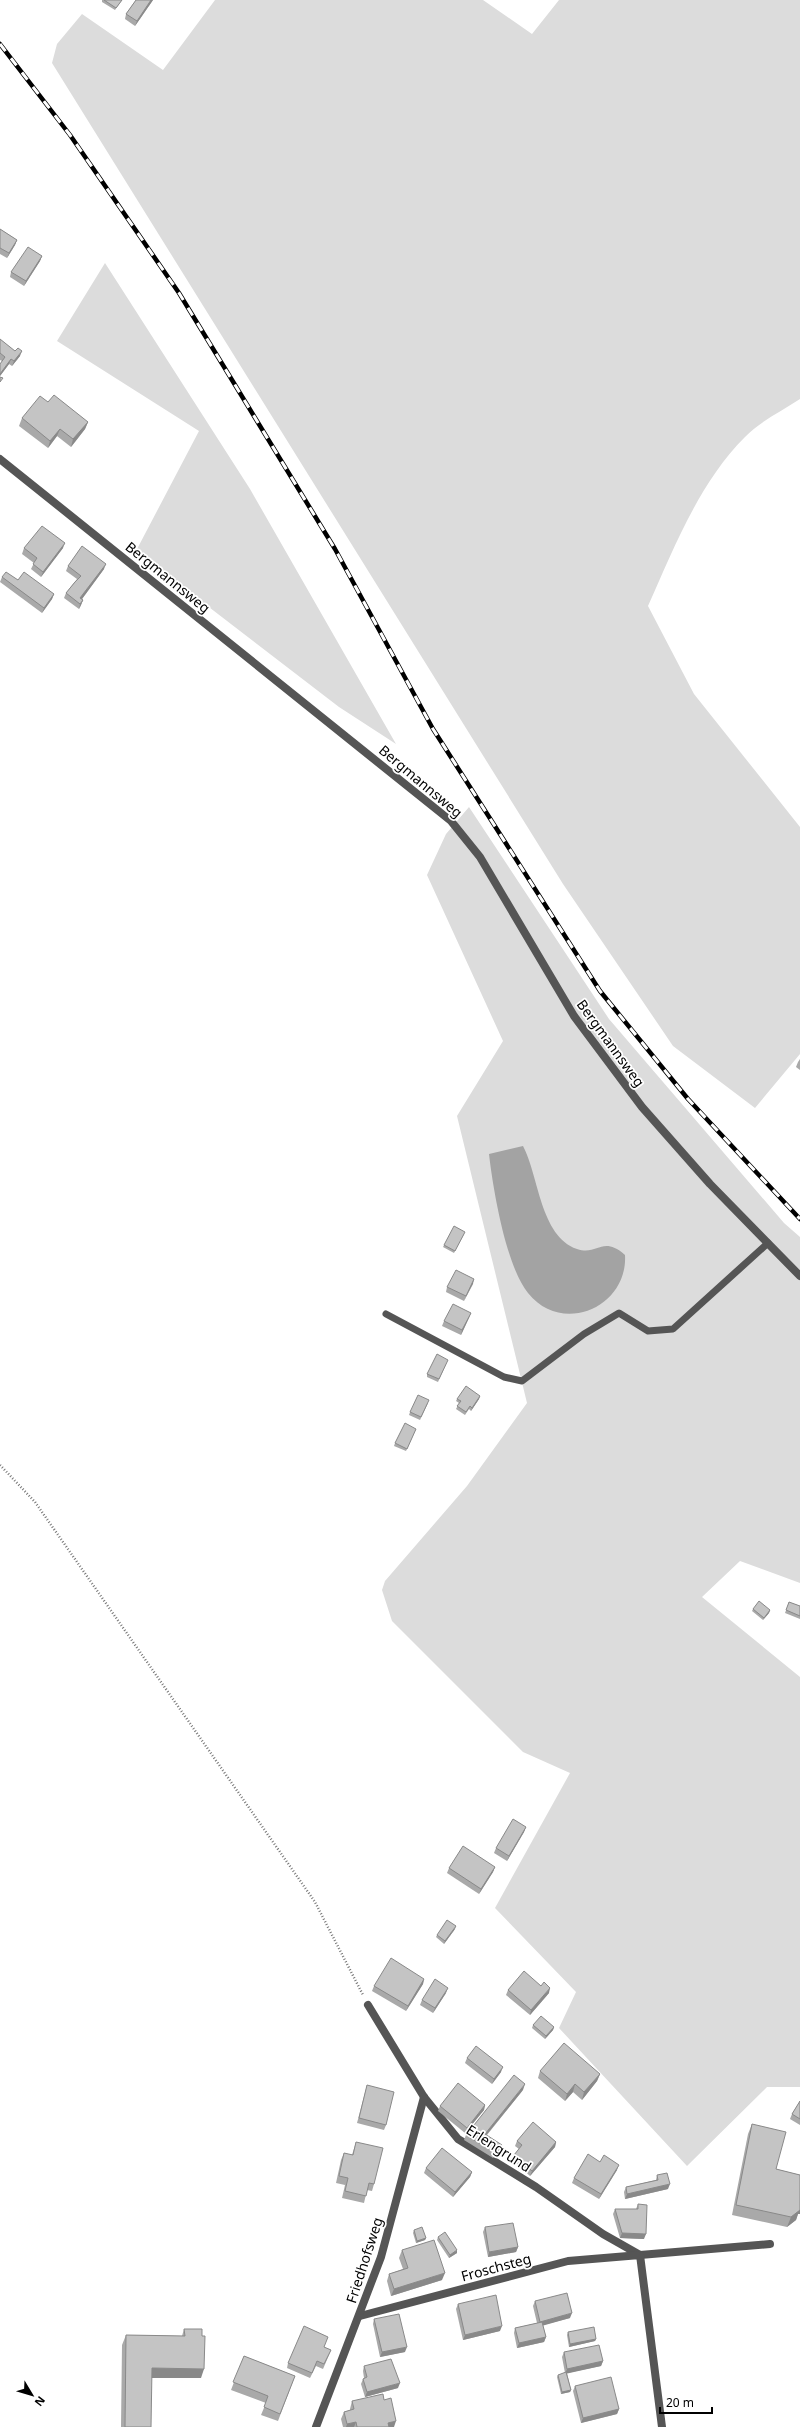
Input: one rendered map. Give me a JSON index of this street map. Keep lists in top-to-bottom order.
{
  "streets": {
    "street": [
      "Bergmannsweg",
      "Erlengrund",
      "Friedhofsweg",
      "Froschsteg"
    ]
  },
  "crossings": [
    ["Erlengrund", "Friedhofsweg"],
    ["Erlengrund", "Froschsteg"],
    ["Friedhofsweg", "Froschsteg"]
  ],
  "scale_bar": "20 m",
  "north": "bottom right"
}
